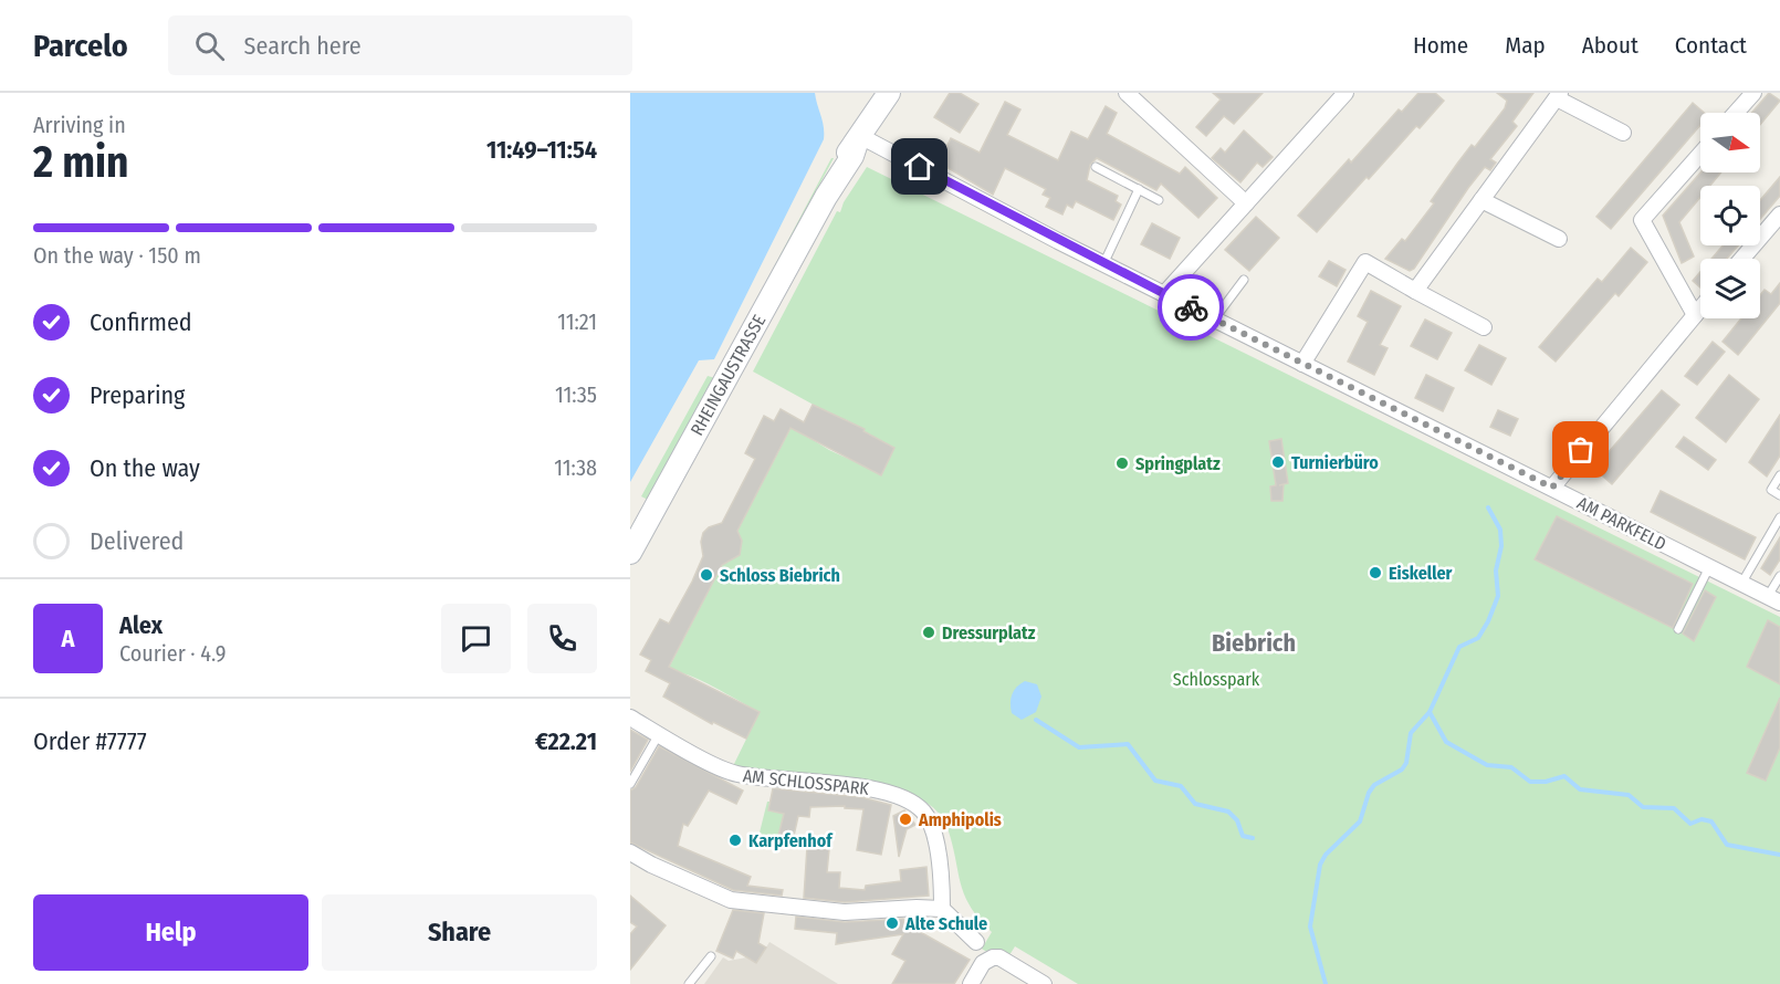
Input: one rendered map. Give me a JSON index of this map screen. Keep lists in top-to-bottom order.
{
  "streets": {
    "street": ["RHEINGAUSTRASSE", "AM PARKFELD", "AM SCHLOSSPARK"]
  },
  "crossings": [
    ["RHEINGAUSTRASSE", "AM PARKFELD"]
  ],
  "districts": ["Biebrich"],
  "parks": ["Schlosspark"],
  "places": [
    "Turnierbüro",
    "Springplatz",
    "Eiskeller",
    "Schloss Biebrich",
    "Dressurplatz",
    "Amphipolis",
    "Karpfenhof",
    "Alte Schule"
  ],
  "north": "right",
  "page": {
    "header": "Parcelo",
    "search": "Search here",
    "nav": [
      "Home",
      "Map",
      "About",
      "Contact"
    ],
    "heading": ["2 min", "Arriving in", "11:49–11:54"],
    "panel": [
      "Alex",
      "Courier · 4.9",
      "Order #7777",
      "€22.21"
    ],
    "bar": "On the way · 150 m",
    "list": [
      ["Confirmed", "11:21"],
      ["Preparing", "11:35"],
      ["On the way", "11:38"],
      "Delivered"
    ],
    "round": "A",
    "buttons": ["Help", "Share"]
  }
}
